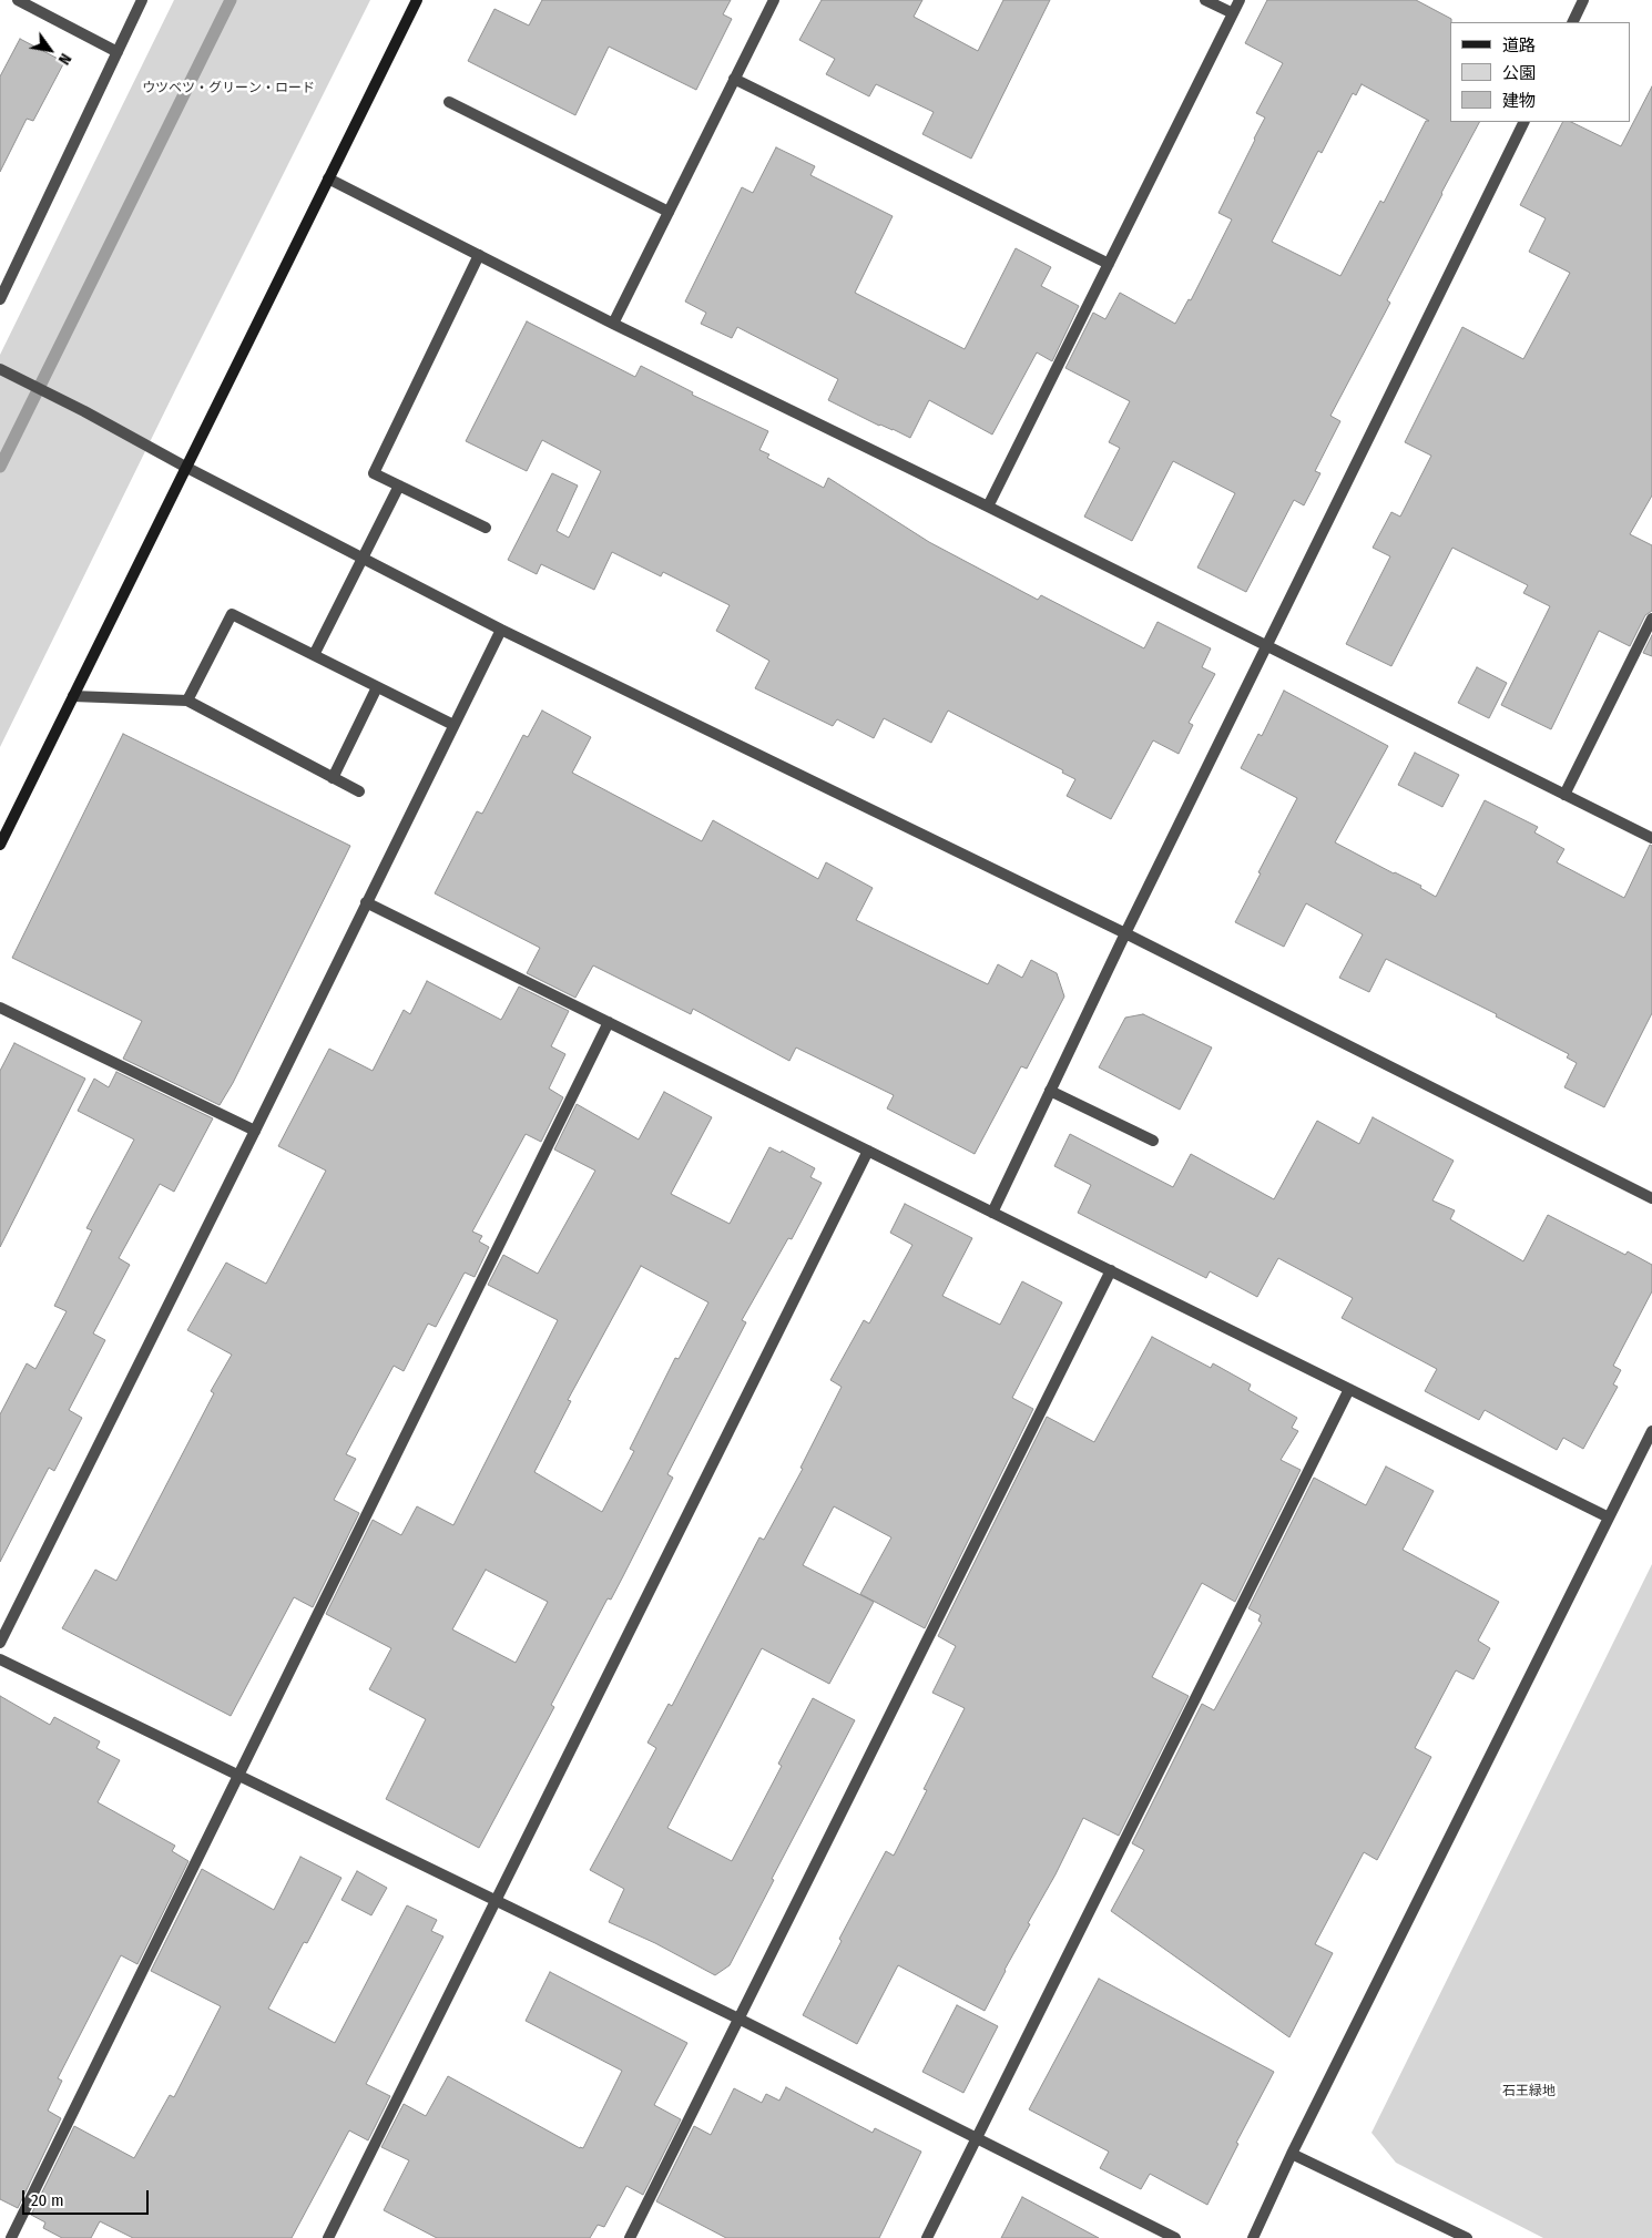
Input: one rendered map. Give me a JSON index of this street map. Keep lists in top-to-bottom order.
{
  "parks": ["ウツベツ・グリーン・ロード", "石王緑地"],
  "legend": ["道路", "公園", "建物"],
  "scale_bar": "20 m",
  "north": "bottom right"
}
